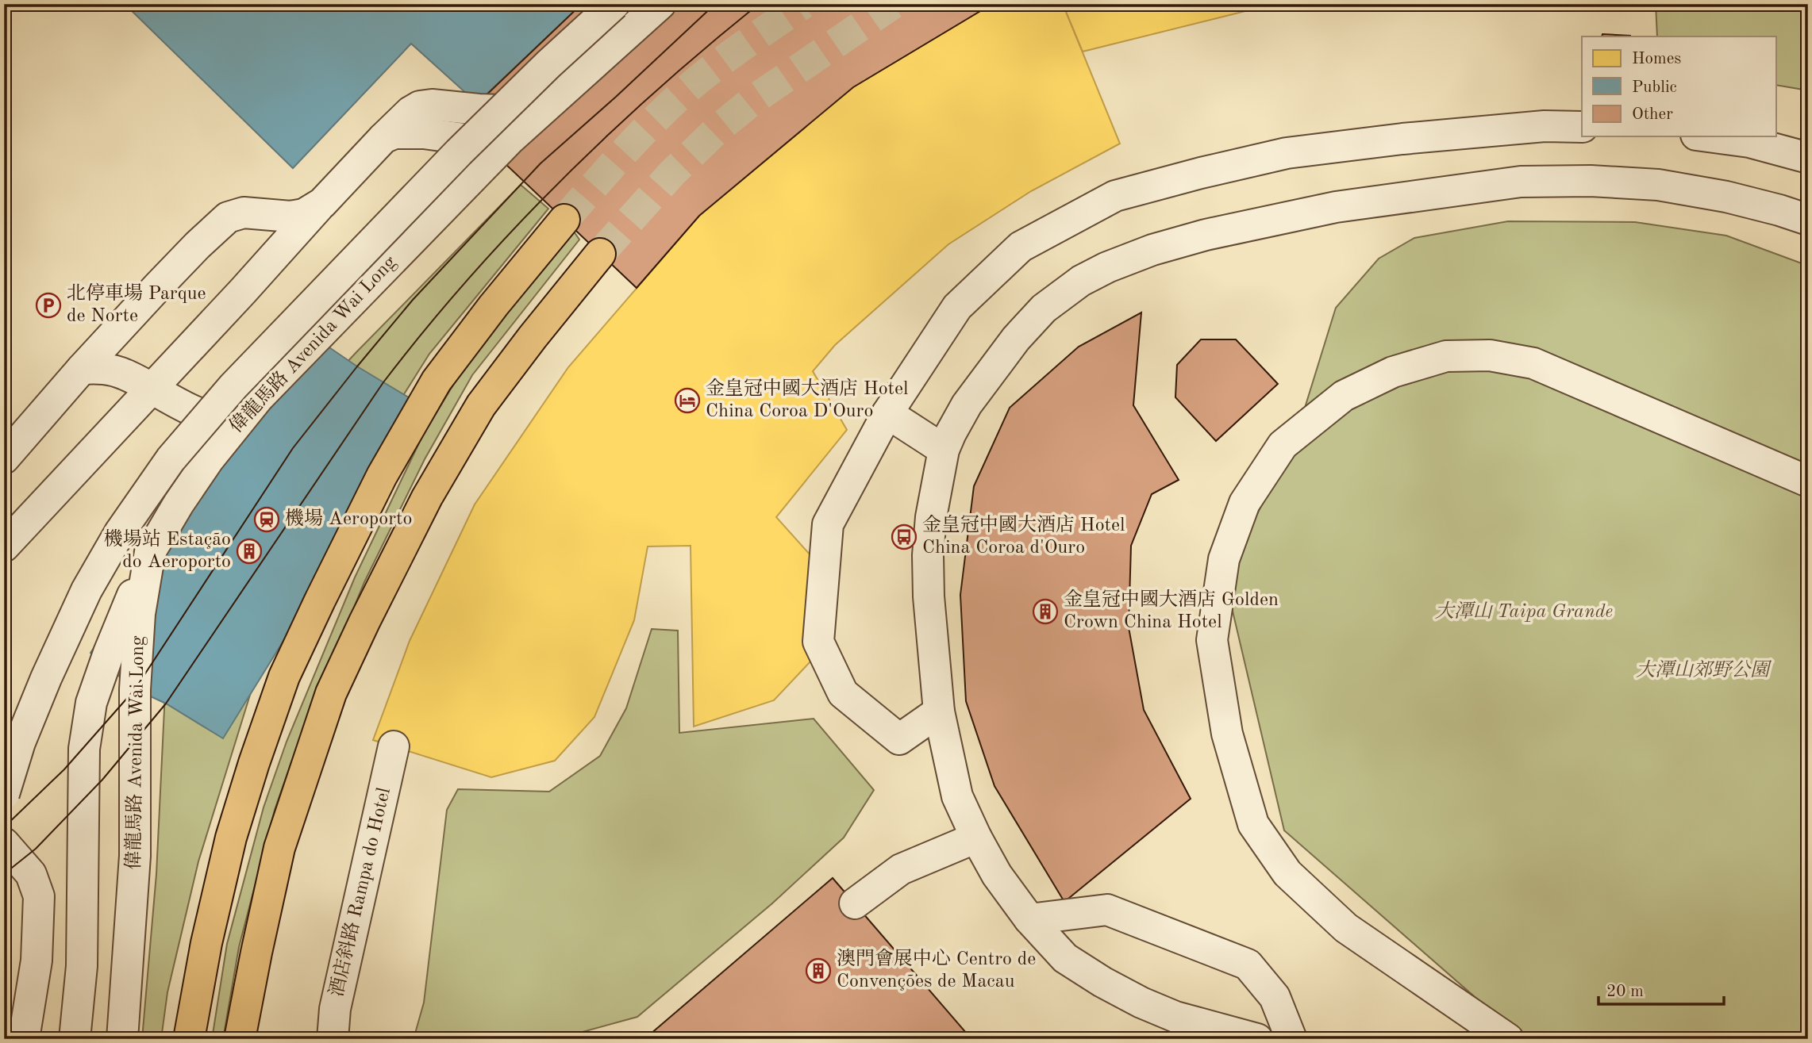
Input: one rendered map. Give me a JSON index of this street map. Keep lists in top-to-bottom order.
{
  "streets": {
    "street": ["偉龍馬路 Avenida Wai Long", "酒店斜路 Rampa do Hotel"]
  },
  "parks": ["大潭山 Taipa Grande", "大潭山郊野公園"],
  "places": {
    "parking": ["北停車場 Parque de Norte"],
    "hotel": ["金皇冠中國大酒店 Hotel China Coroa D'Ouro"],
    "station": ["機場 Aeroporto"],
    "bus stop": ["金皇冠中國大酒店 Hotel China Coroa d'Ouro"],
    "building": ["機場站 Estação do Aeroporto", "金皇冠中國大酒店 Golden Crown China Hotel", "澳門會展中心 Centro de Convenções de Macau"]
  },
  "legend": ["Homes", "Public", "Other"],
  "scale_bar": "20 m"
}
